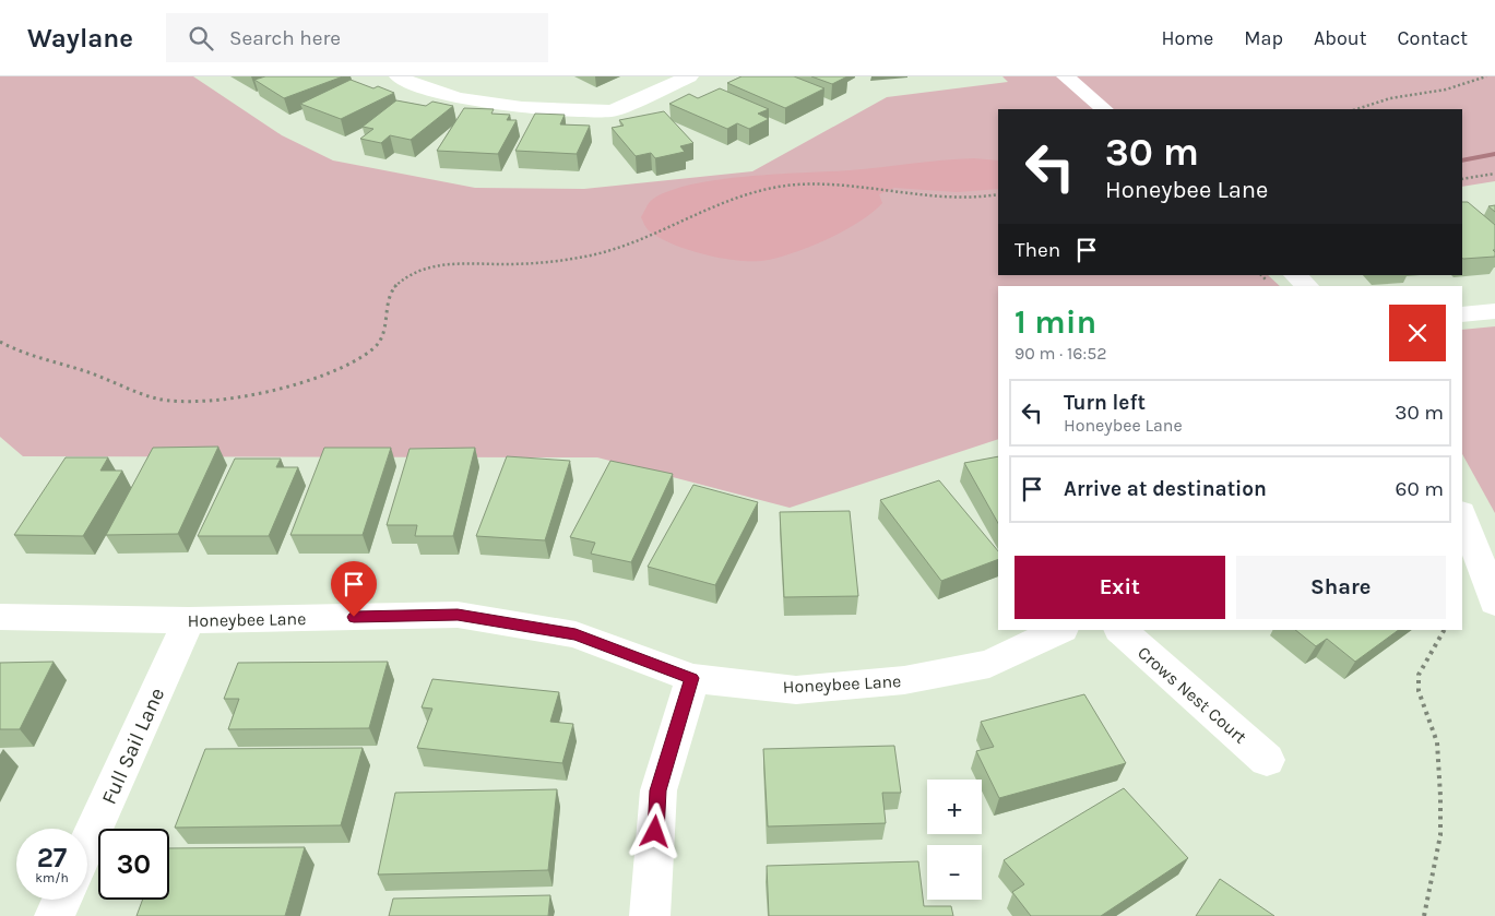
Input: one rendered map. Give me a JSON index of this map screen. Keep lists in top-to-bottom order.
{
  "streets": {
    "street": ["Honeybee Lane", "Crows Nest Court", "Full Sail Lane"]
  },
  "crossings": [
    ["Honeybee Lane", "Full Sail Lane"]
  ],
  "page": {
    "header": "Waylane",
    "search": "Search here",
    "nav": [
      "Home",
      "Map",
      "About",
      "Contact"
    ],
    "turn": ["30 m", "Honeybee Lane"],
    "then": "Then",
    "heading": ["1 min", "90 m · 16:52"],
    "list": [
      {
        "name": "Turn left",
        "note": "Honeybee Lane",
        "value": "30 m"
      },
      {
        "name": "Arrive at destination",
        "value": "60 m"
      }
    ],
    "buttons": ["Exit", "Share"],
    "map_buttons": ["+", "−"],
    "speed": "27 km/h",
    "limit": "30"
  }
}
